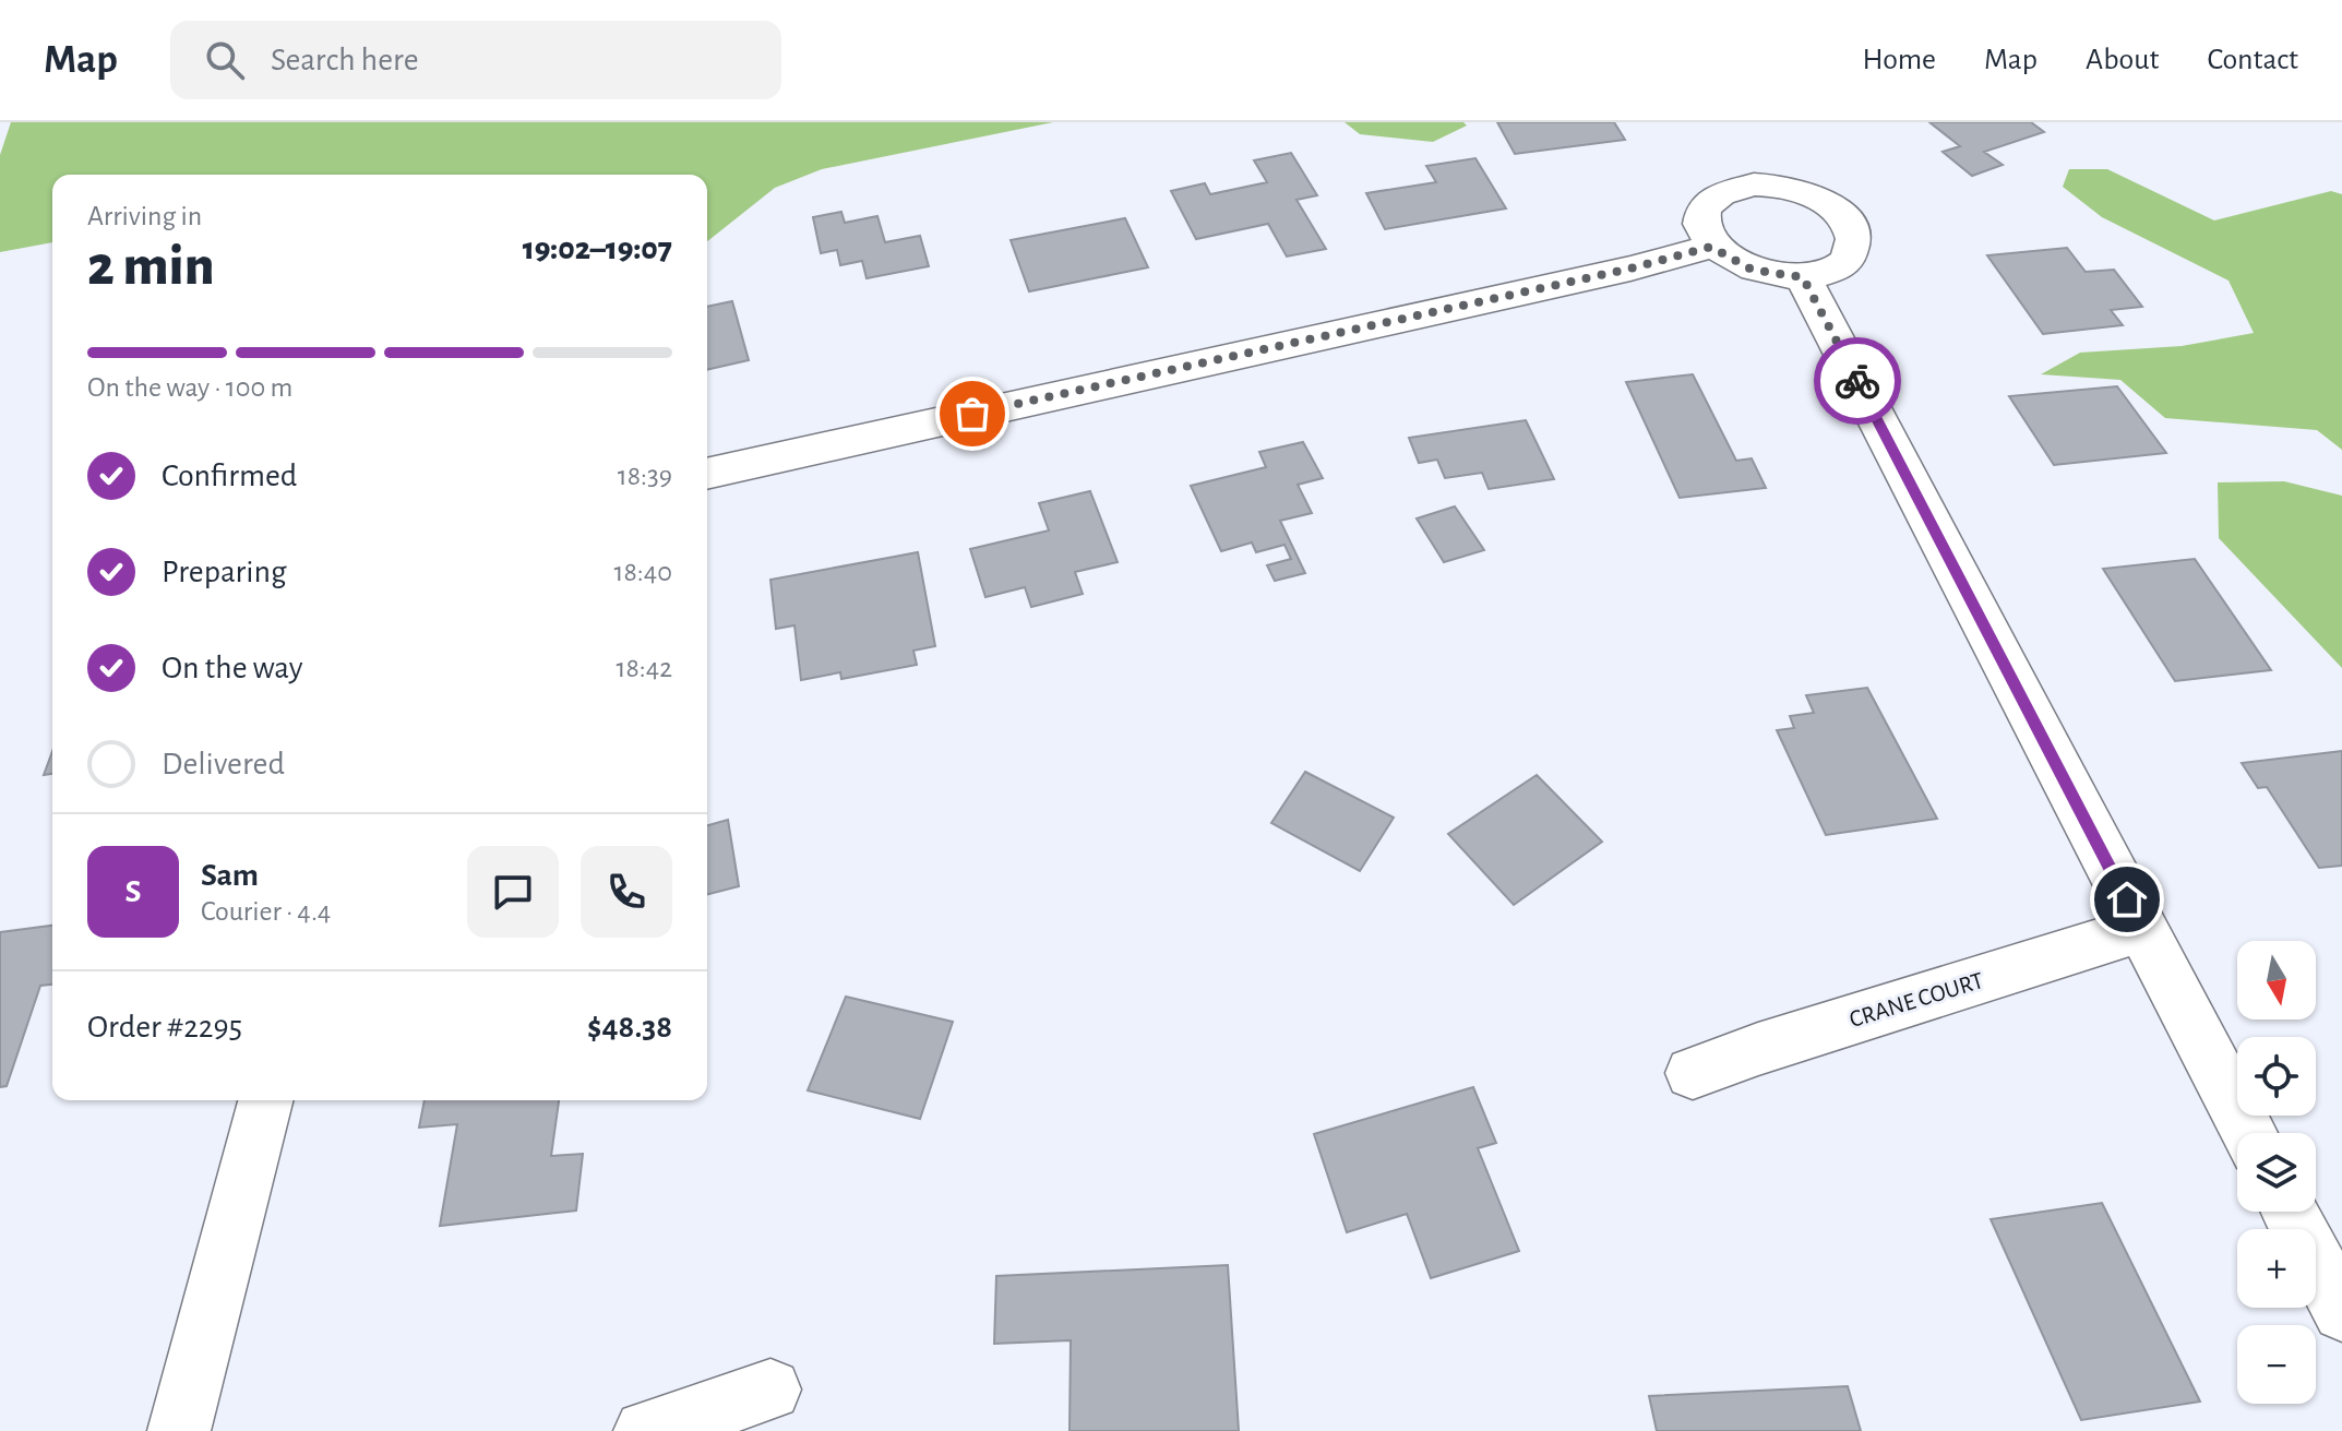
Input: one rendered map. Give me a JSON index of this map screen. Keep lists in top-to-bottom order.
{
  "streets": {
    "street": ["CRANE COURT"]
  },
  "north": "bottom",
  "page": {
    "header": "Map",
    "search": "Search here",
    "nav": [
      "Home",
      "Map",
      "About",
      "Contact"
    ],
    "heading": ["2 min", "Arriving in", "19:02–19:07"],
    "panel": [
      "Sam",
      "Courier · 4.4",
      "Order #2295",
      "$48.38"
    ],
    "bar": "On the way · 100 m",
    "list": [
      ["Confirmed", "18:39"],
      ["Preparing", "18:40"],
      ["On the way", "18:42"],
      "Delivered"
    ],
    "round": "S",
    "map_buttons": ["+", "−"]
  }
}
